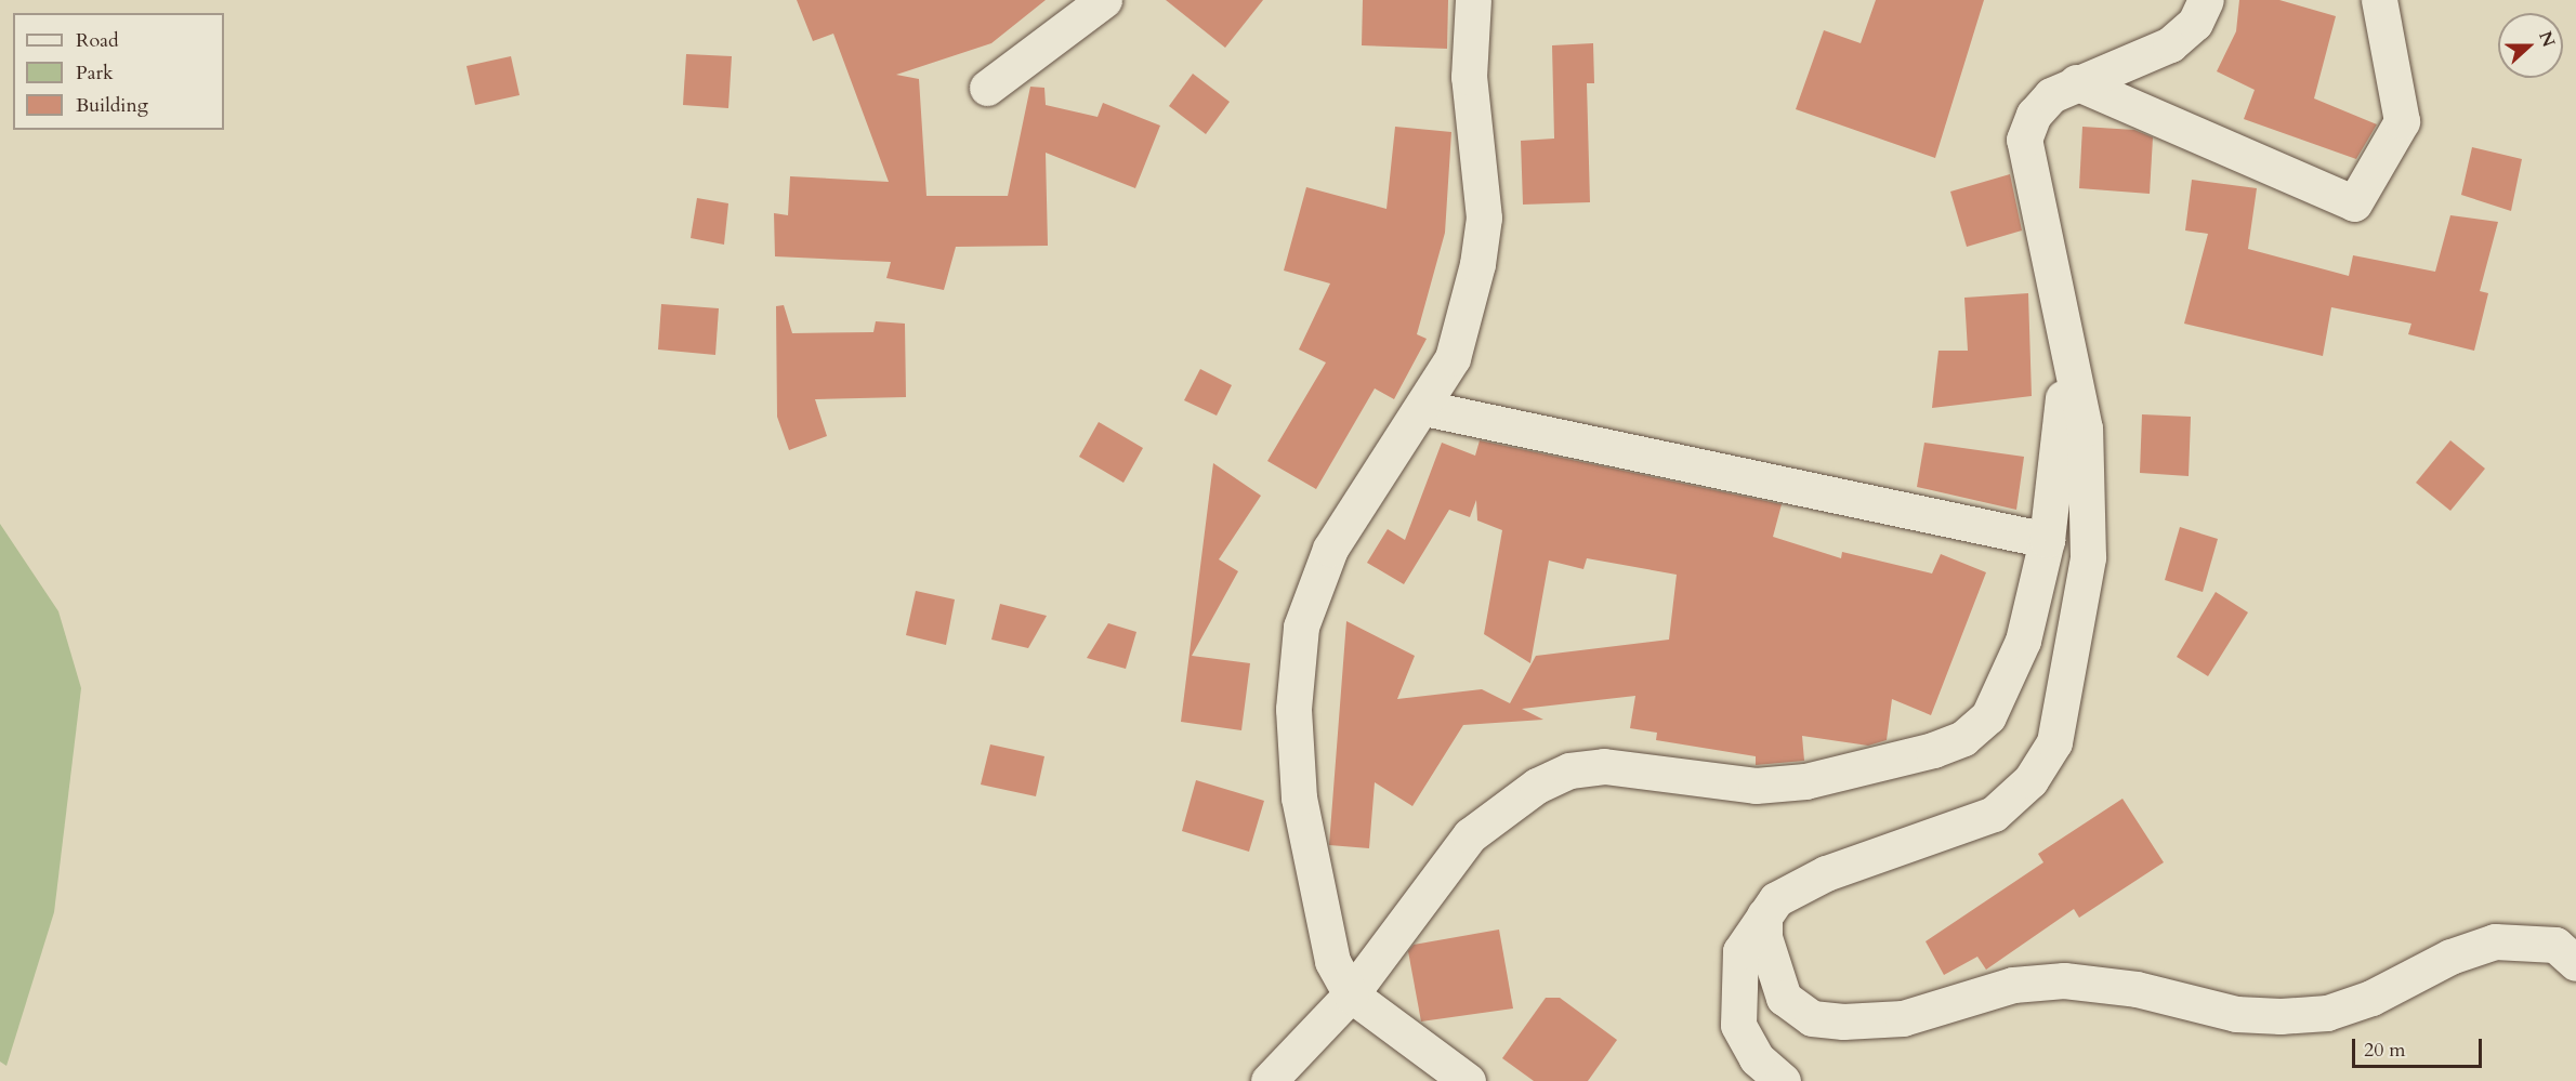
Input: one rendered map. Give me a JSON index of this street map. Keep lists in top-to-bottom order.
{
  "legend": ["Road", "Park", "Building"],
  "scale_bar": "20 m",
  "north": "right"
}
